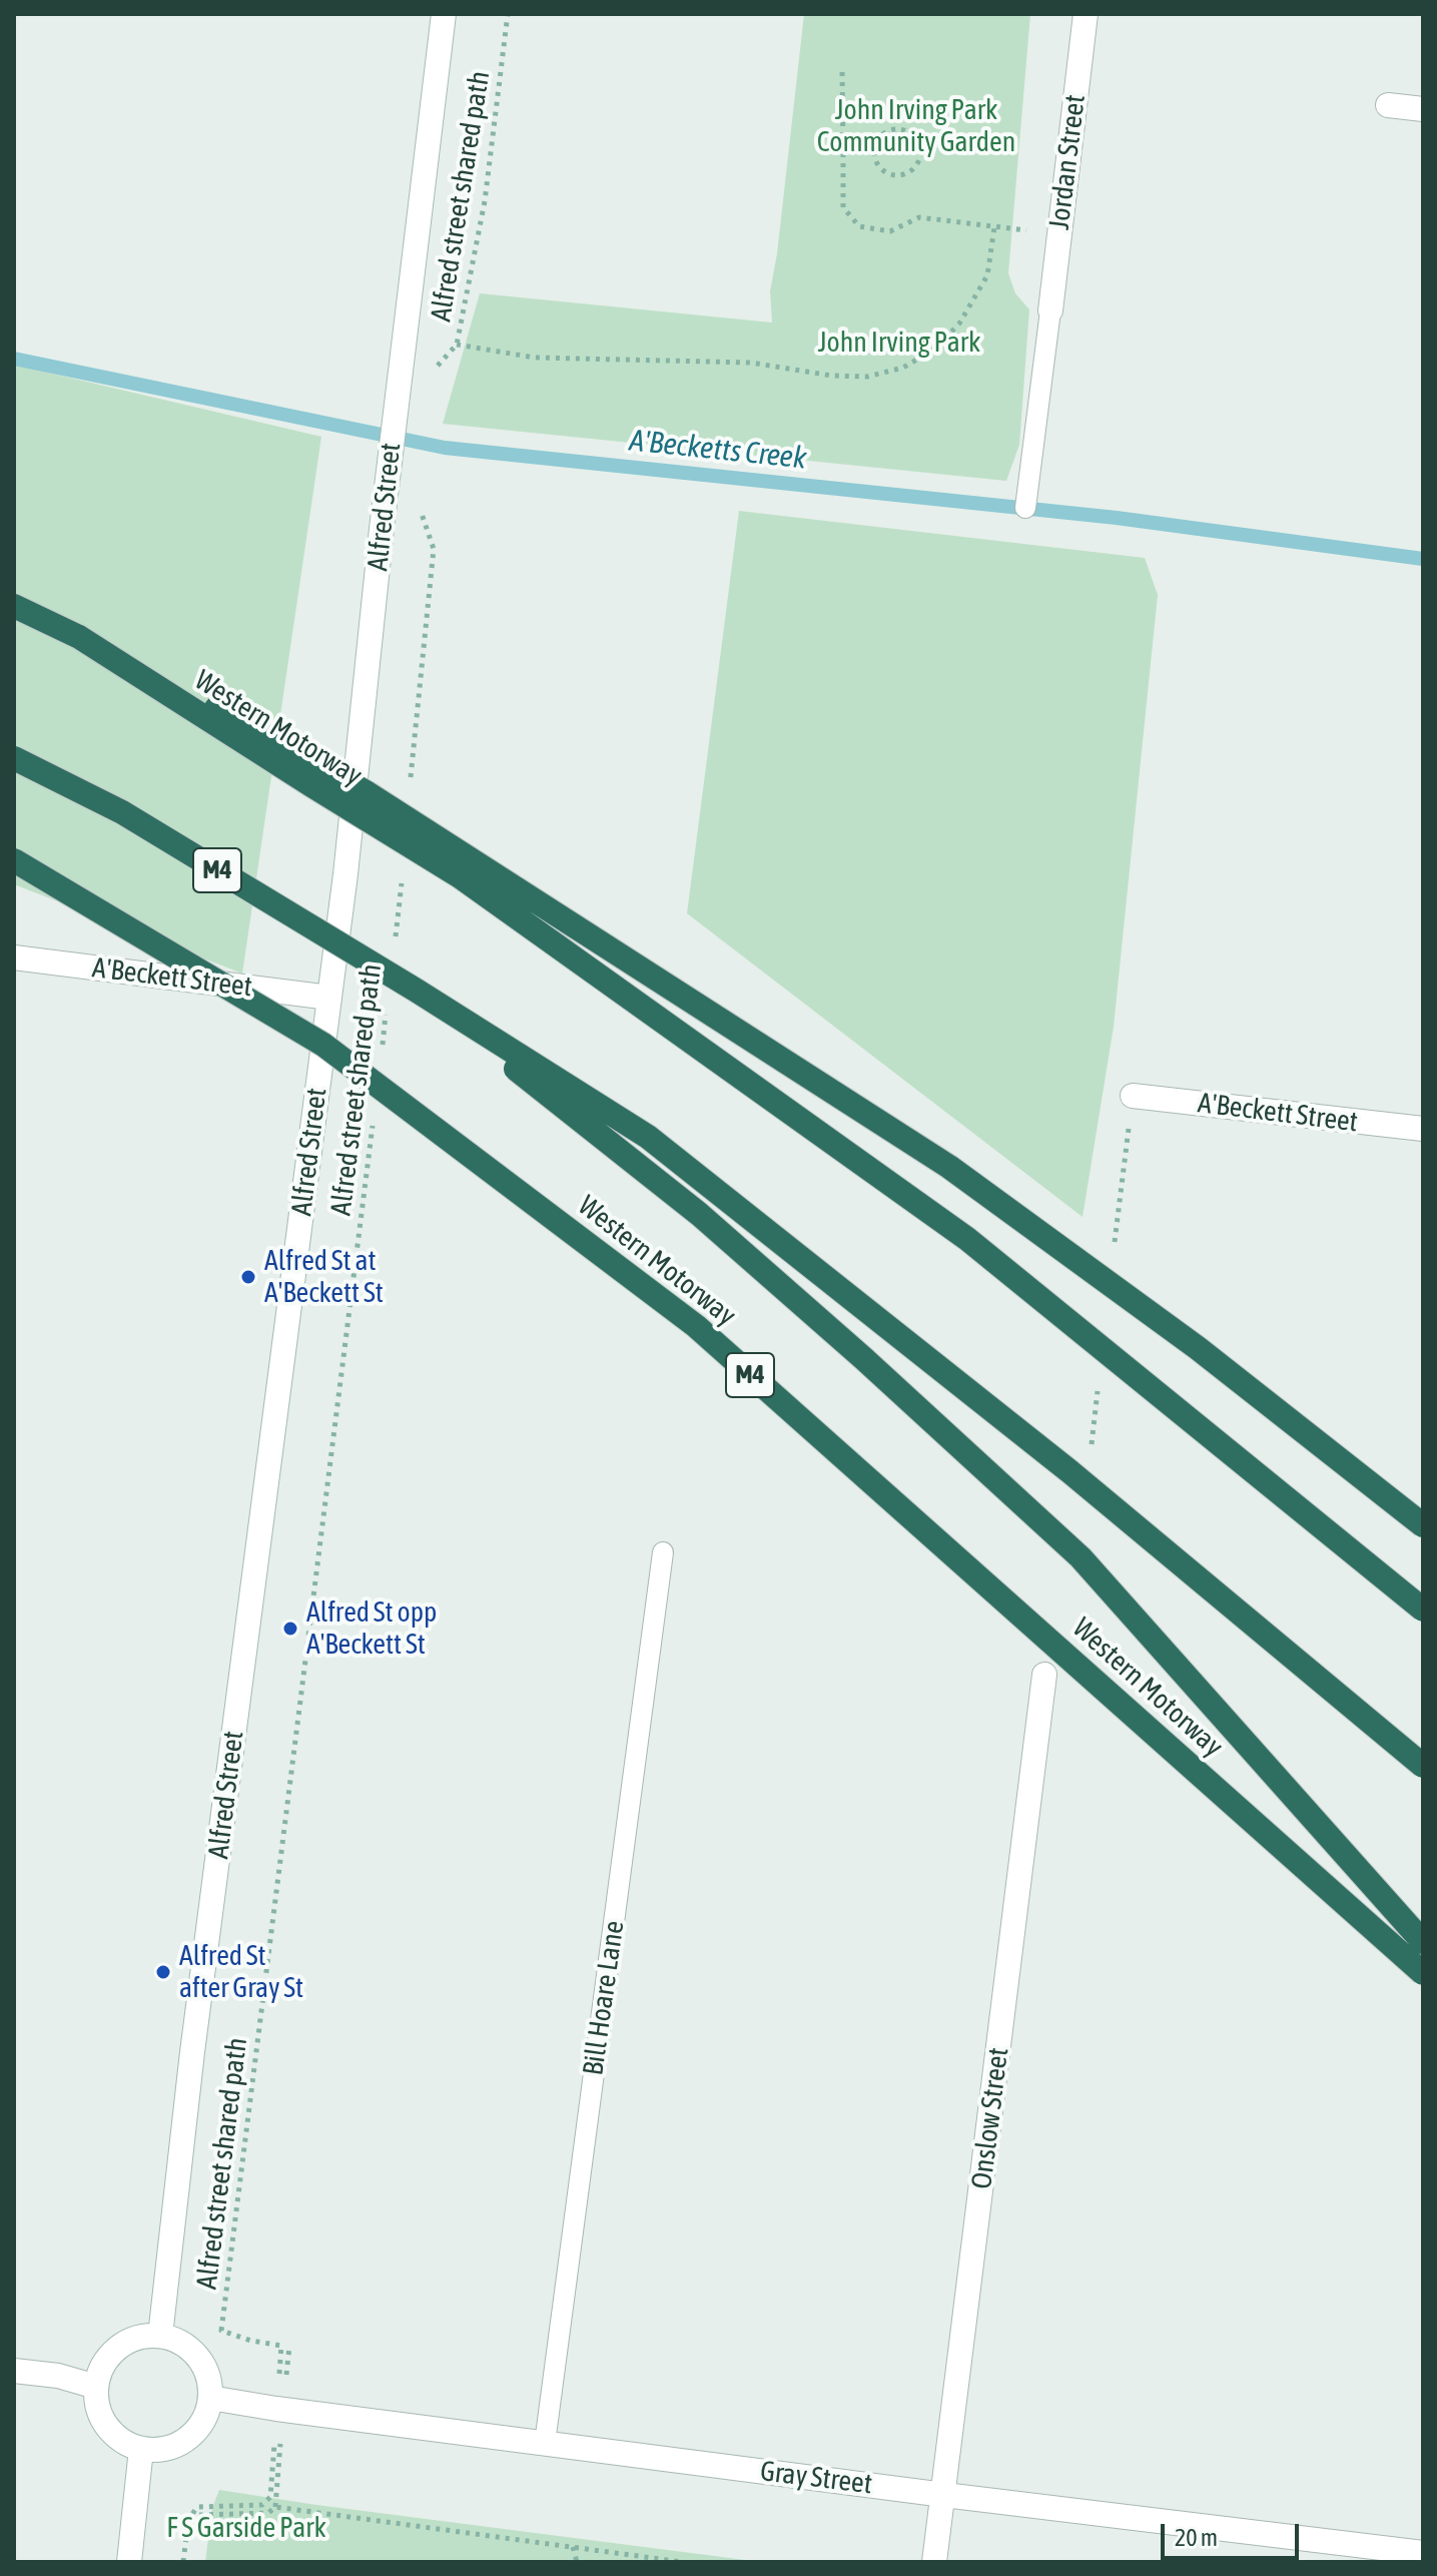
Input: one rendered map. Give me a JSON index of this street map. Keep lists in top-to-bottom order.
{
  "streets": {
    "highway": ["Western Motorway", "M4"],
    "street": [
      "Jordan Street",
      "Alfred Street",
      "A'Beckett Street",
      "Onslow Street",
      "Gray Street"
    ],
    "lane": ["Bill Hoare Lane"],
    "path": ["Alfred street shared path"]
  },
  "crossings": [
    ["Alfred street shared path", "Gray Street"],
    ["Alfred Street", "A'Beckett Street"],
    ["Alfred Street", "Gray Street"],
    ["Bill Hoare Lane", "Gray Street"],
    ["Onslow Street", "Gray Street"]
  ],
  "water": ["A'Becketts Creek"],
  "parks": ["John Irving Park Community Garden", "John Irving Park", "F S Garside Park"],
  "places": ["Alfred St at A'Beckett St", "Alfred St opp A'Beckett St", "Alfred St after Gray St"],
  "scale_bar": "20 m"
}
